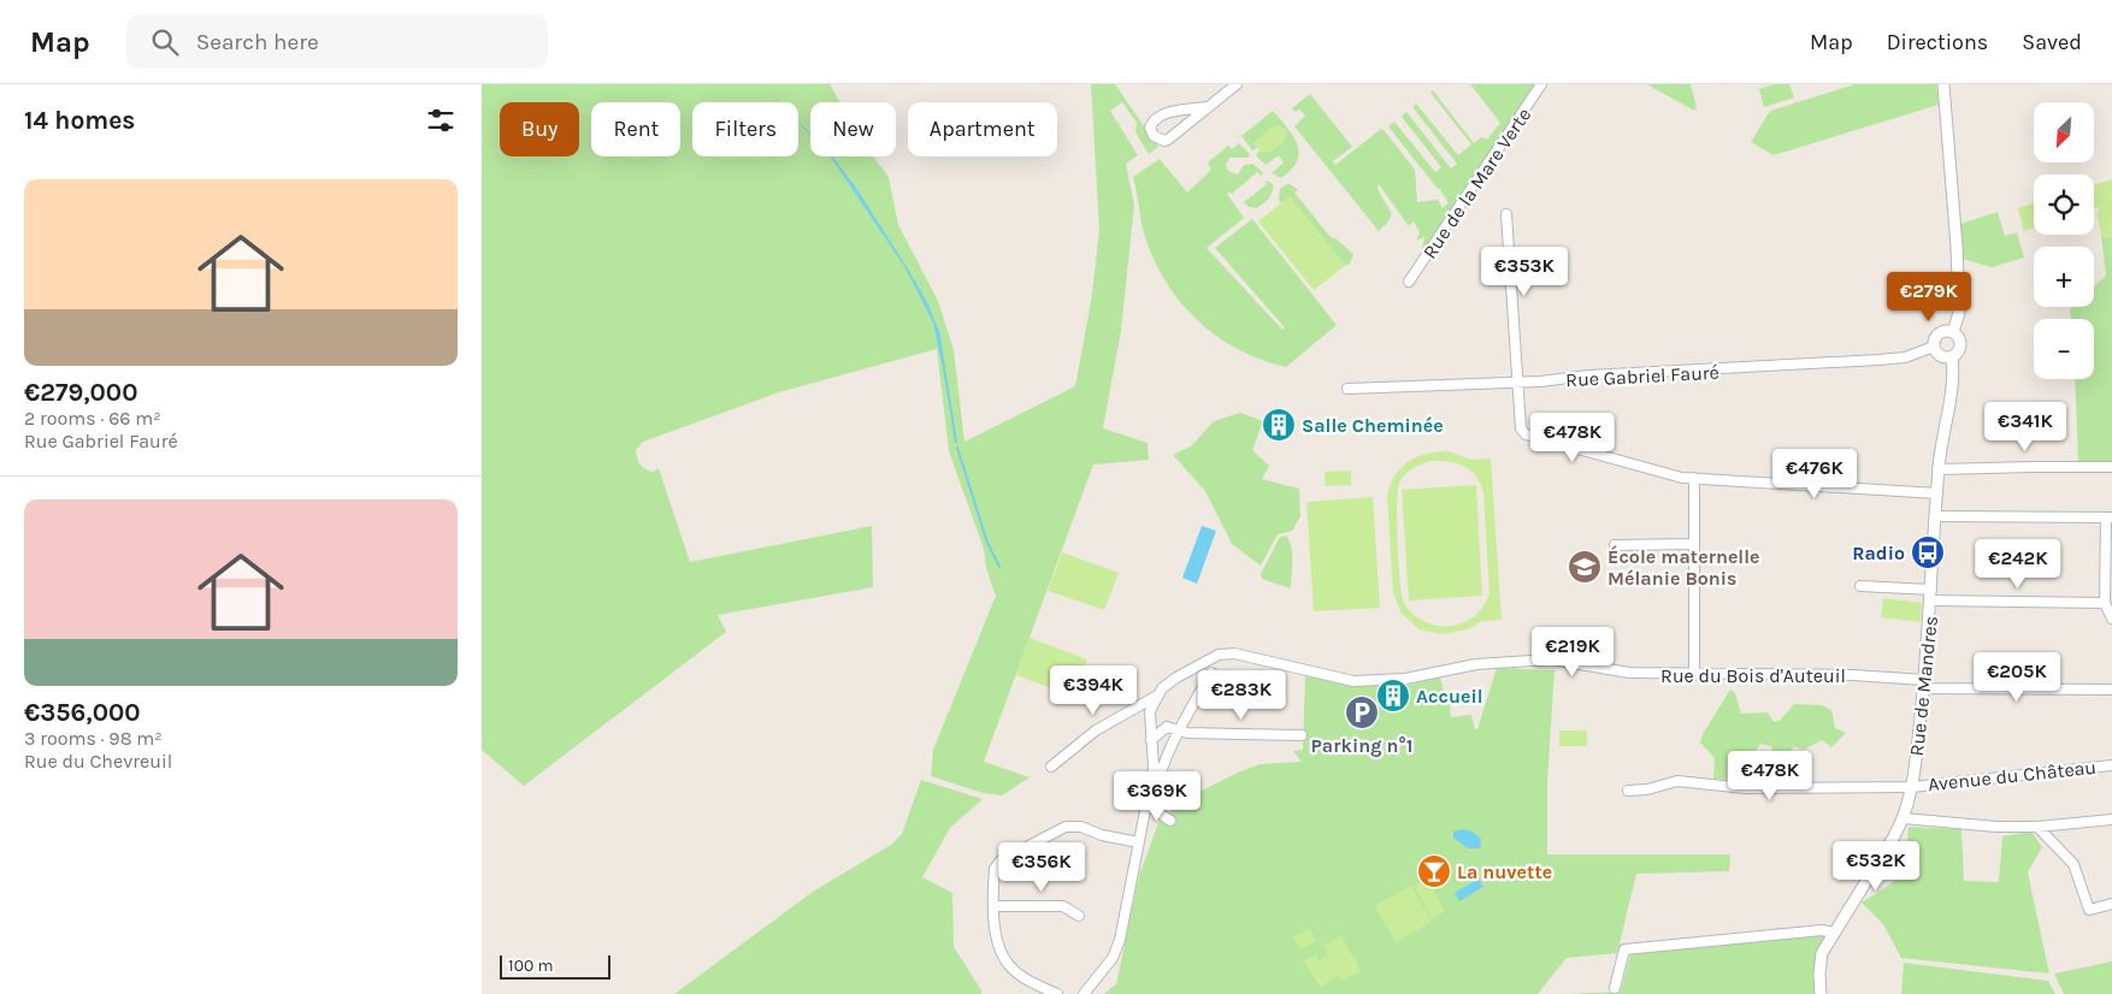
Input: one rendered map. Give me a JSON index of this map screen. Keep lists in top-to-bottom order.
{
  "streets": {
    "street": [
      "Rue de la Mare Verte",
      "Rue Gabriel Fauré",
      "Rue du Bois d'Auteuil",
      "Rue de Mandres",
      "Avenue du Château"
    ]
  },
  "crossings": [
    ["Rue Gabriel Fauré", "Rue de Mandres"],
    ["Rue du Bois d'Auteuil", "Rue de Mandres"],
    ["Rue de Mandres", "Avenue du Château"]
  ],
  "places": {
    "building": ["Salle Cheminée", "Accueil"],
    "bus stop": ["Radio"],
    "school or university": ["École maternelle Mélanie Bonis"],
    "parking": ["Parking n°1"],
    "bar": ["La nuvette"]
  },
  "scale_bar": "100 m",
  "north": "bottom left",
  "page": {
    "header": "Map",
    "search": "Search here",
    "nav": ["Map", "Directions", "Saved"],
    "heading": "14 homes",
    "map_buttons": ["+", "−"],
    "chip": [
      "Buy",
      "Rent",
      "Filters",
      "New",
      "Apartment"
    ],
    "list": [
      {
        "name": "€279,000",
        "note": "2 rooms · 66 m² · Rue Gabriel Fauré"
      },
      {
        "name": "€356,000",
        "note": "3 rooms · 98 m² · Rue du Chevreuil"
      }
    ],
    "price": [
      "€353K",
      "€279K",
      "€341K",
      "€478K",
      "€476K",
      "€242K",
      "€219K",
      "€205K",
      "€394K",
      "€283K",
      "€478K",
      "€369K",
      "€532K",
      "€356K"
    ],
    "scale": "100 m"
  }
}
